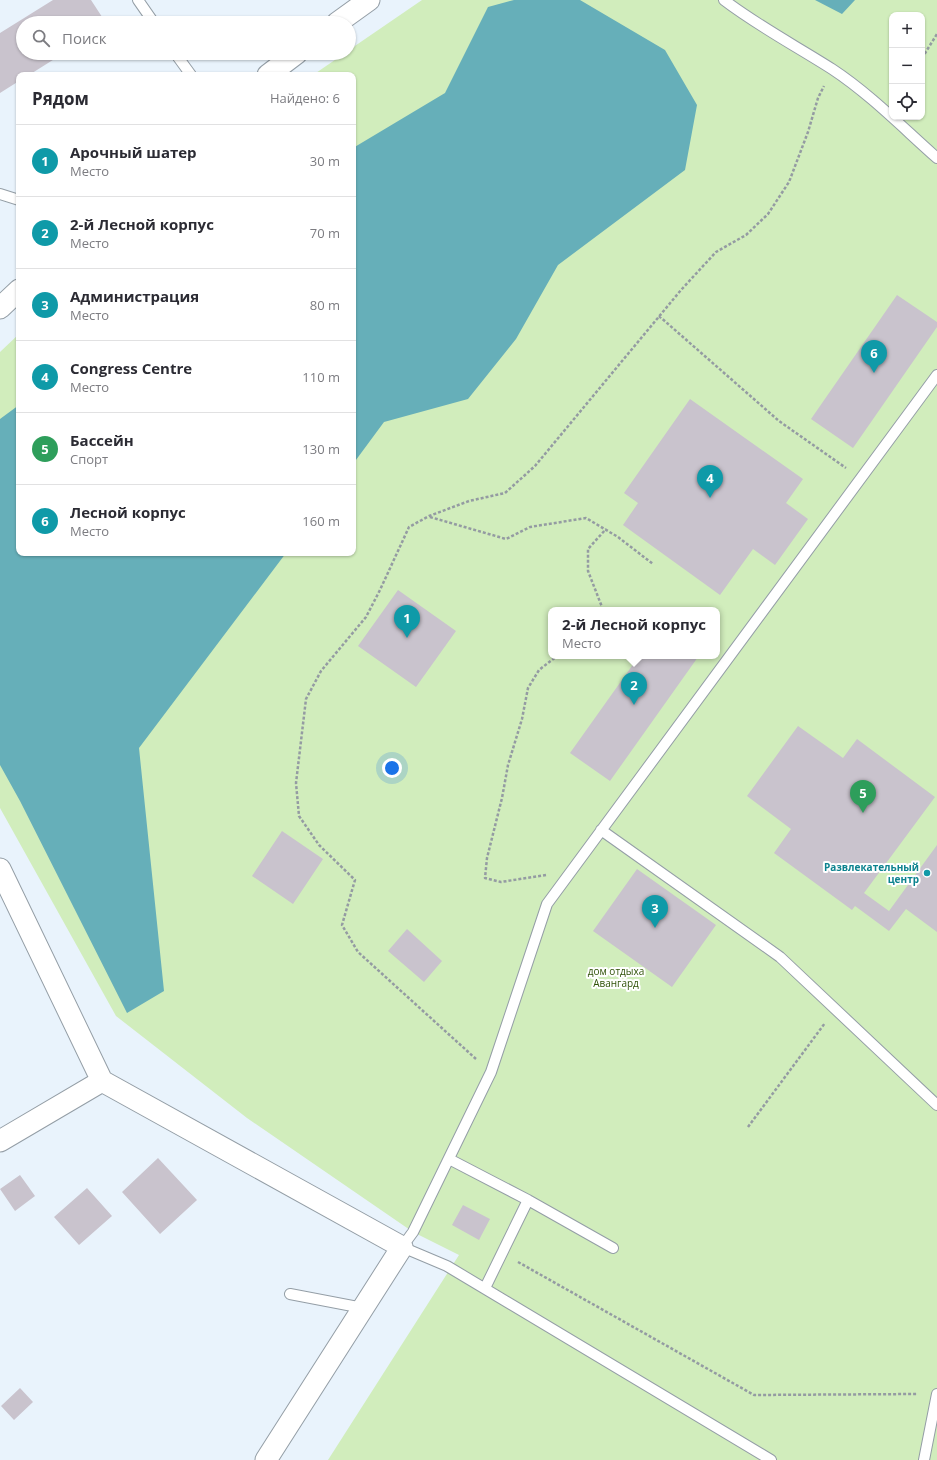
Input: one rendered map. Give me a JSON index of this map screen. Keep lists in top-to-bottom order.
{
  "parks": ["дом отдыха Авангард"],
  "places": ["Развлекательный центр"],
  "page": {
    "map_buttons": ["+", "−"],
    "search": "Поиск",
    "heading": ["Рядом", "Найдено: 6"],
    "list": [
      {
        "mark": "1",
        "name": "Арочный шатер",
        "note": "Место",
        "value": "30 m"
      },
      {
        "mark": "2",
        "name": "2-й Лесной корпус",
        "note": "Место",
        "value": "70 m"
      },
      {
        "mark": "3",
        "name": "Администрация",
        "note": "Место",
        "value": "80 m"
      },
      {
        "mark": "4",
        "name": "Congress Centre",
        "note": "Место",
        "value": "110 m"
      },
      {
        "mark": "5",
        "name": "Бассейн",
        "note": "Спорт",
        "value": "130 m"
      },
      {
        "mark": "6",
        "name": "Лесной корпус",
        "note": "Место",
        "value": "160 m"
      }
    ],
    "pins": [
      "6",
      "4",
      "1",
      "2",
      "5",
      "3"
    ],
    "popup": ["2-й Лесной корпус", "Место"]
  }
}
